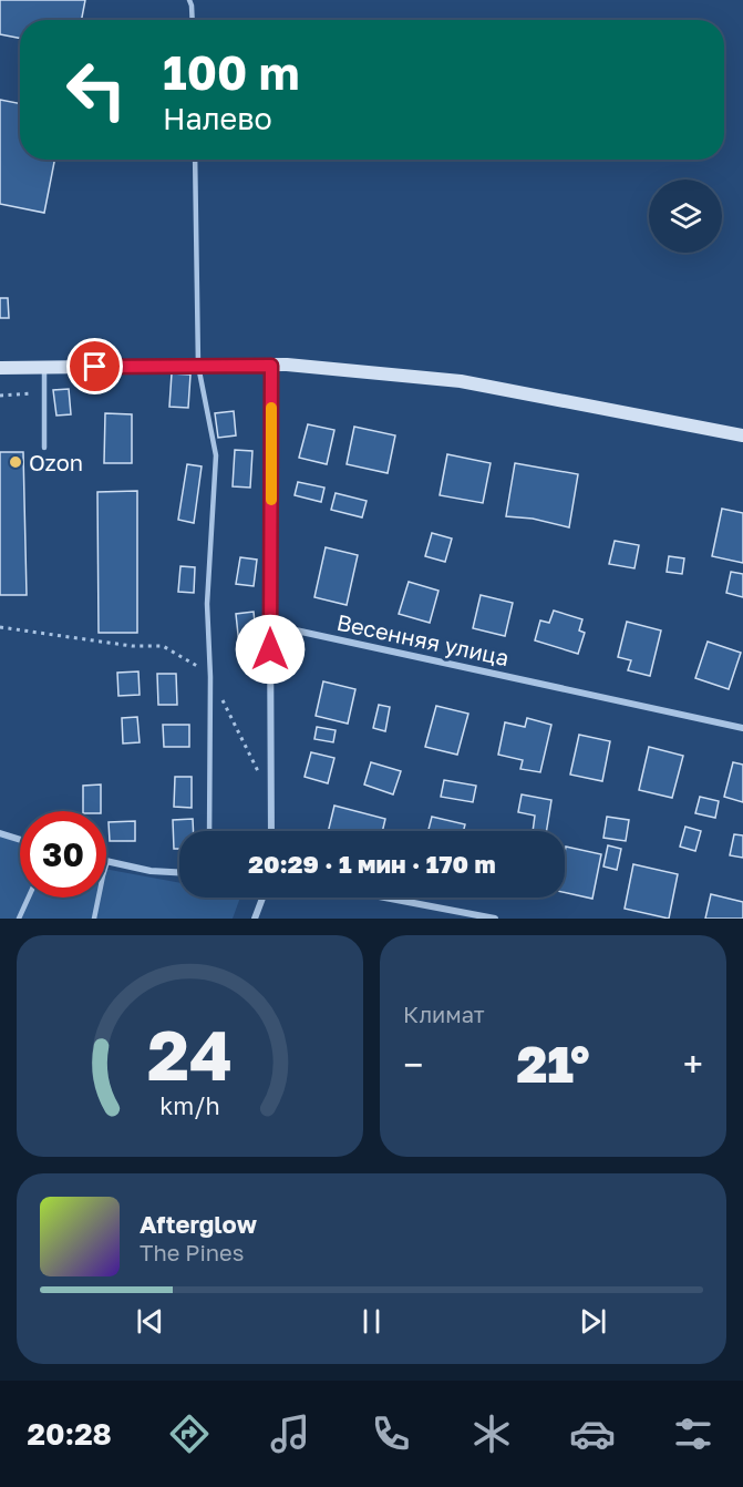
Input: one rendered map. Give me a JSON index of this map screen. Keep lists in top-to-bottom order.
{
  "streets": {
    "street": ["Весенняя улица"]
  },
  "places": ["Ozon"],
  "page": {
    "turn": ["100 m", "Налево"],
    "limit": "30",
    "trip": "20:29 · 1 мин · 170 m",
    "tile": "Климат",
    "heat": ["−", "21°", "+"],
    "song": ["Afterglow", "The Pines"],
    "tabs": "20:28",
    "gauge": ["24", "km/h"]
  }
}
